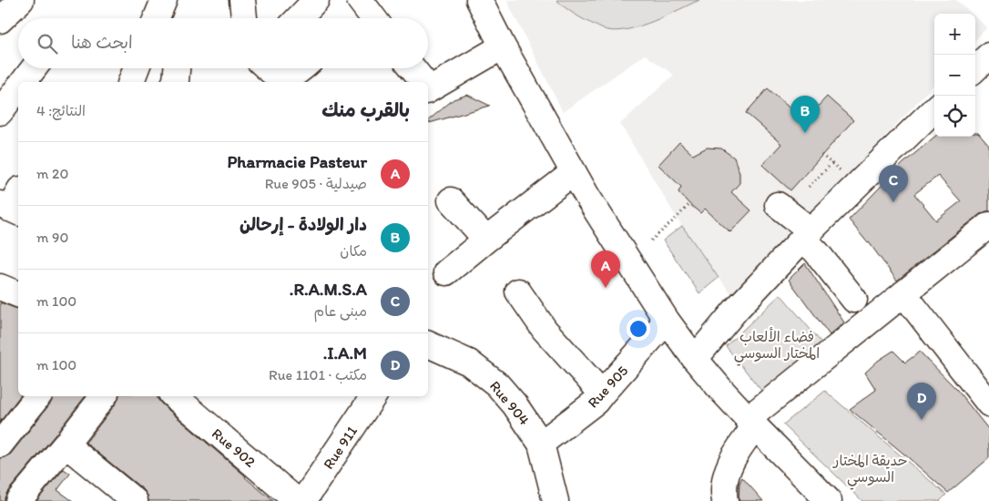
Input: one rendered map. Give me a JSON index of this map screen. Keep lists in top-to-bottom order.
{
  "streets": {
    "street": [
      "Rue 905",
      "Rue 904",
      "Rue 902",
      "Rue 911"
    ]
  },
  "crossings": [
    ["Rue 905", "Rue 904"]
  ],
  "parks": ["فضاء الألعاب المختار السوسي", "حديقة المختار السوسي"],
  "page": {
    "map_buttons": ["+", "−"],
    "search": "ابحث هنا",
    "heading": ["بالقرب منك", "النتائج: 4"],
    "pins": [
      "B",
      "C",
      "A",
      "D"
    ],
    "list": [
      {
        "mark": "A",
        "name": "Pharmacie Pasteur",
        "note": "صيدلية · Rue 905",
        "value": "20 m"
      },
      {
        "mark": "B",
        "name": "دار الولادة - إرحالن",
        "note": "مكان",
        "value": "90 m"
      },
      {
        "mark": "C",
        "name": "R.A.M.S.A.",
        "note": "مبنى عام",
        "value": "100 m"
      },
      {
        "mark": "D",
        "name": "I.A.M.",
        "note": "مكتب · Rue 1101",
        "value": "100 m"
      }
    ]
  }
}
